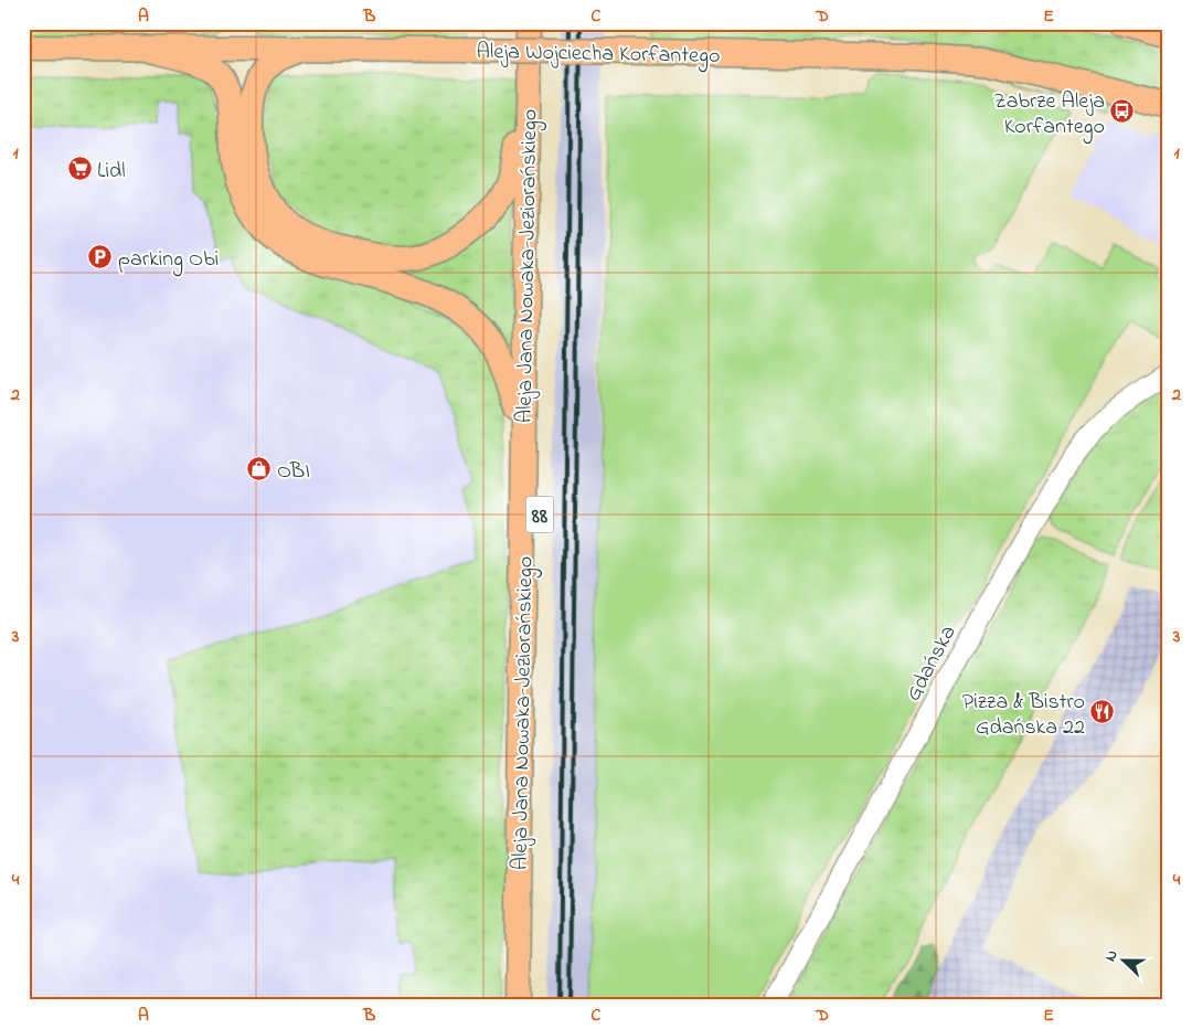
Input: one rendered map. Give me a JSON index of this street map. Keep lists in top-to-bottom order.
{
  "streets": {
    "main road": ["Aleja Wojciecha Korfantego", "Aleja Jana Nowaka-Jeziorańskiego", "88"],
    "street": ["Gdańska"]
  },
  "places": {
    "bus stop": ["Zabrze Aleja Korfantego"],
    "supermarket": ["Lidl"],
    "parking": ["parking Obi"],
    "shop": ["OBI"],
    "restaurant": ["Pizza & Bistro Gdańska 22"]
  },
  "north": "left",
  "grid": {
    "columns": [
      "A",
      "B",
      "C",
      "D",
      "E"
    ],
    "rows": [
      "1",
      "2",
      "3",
      "4"
    ]
  }
}
